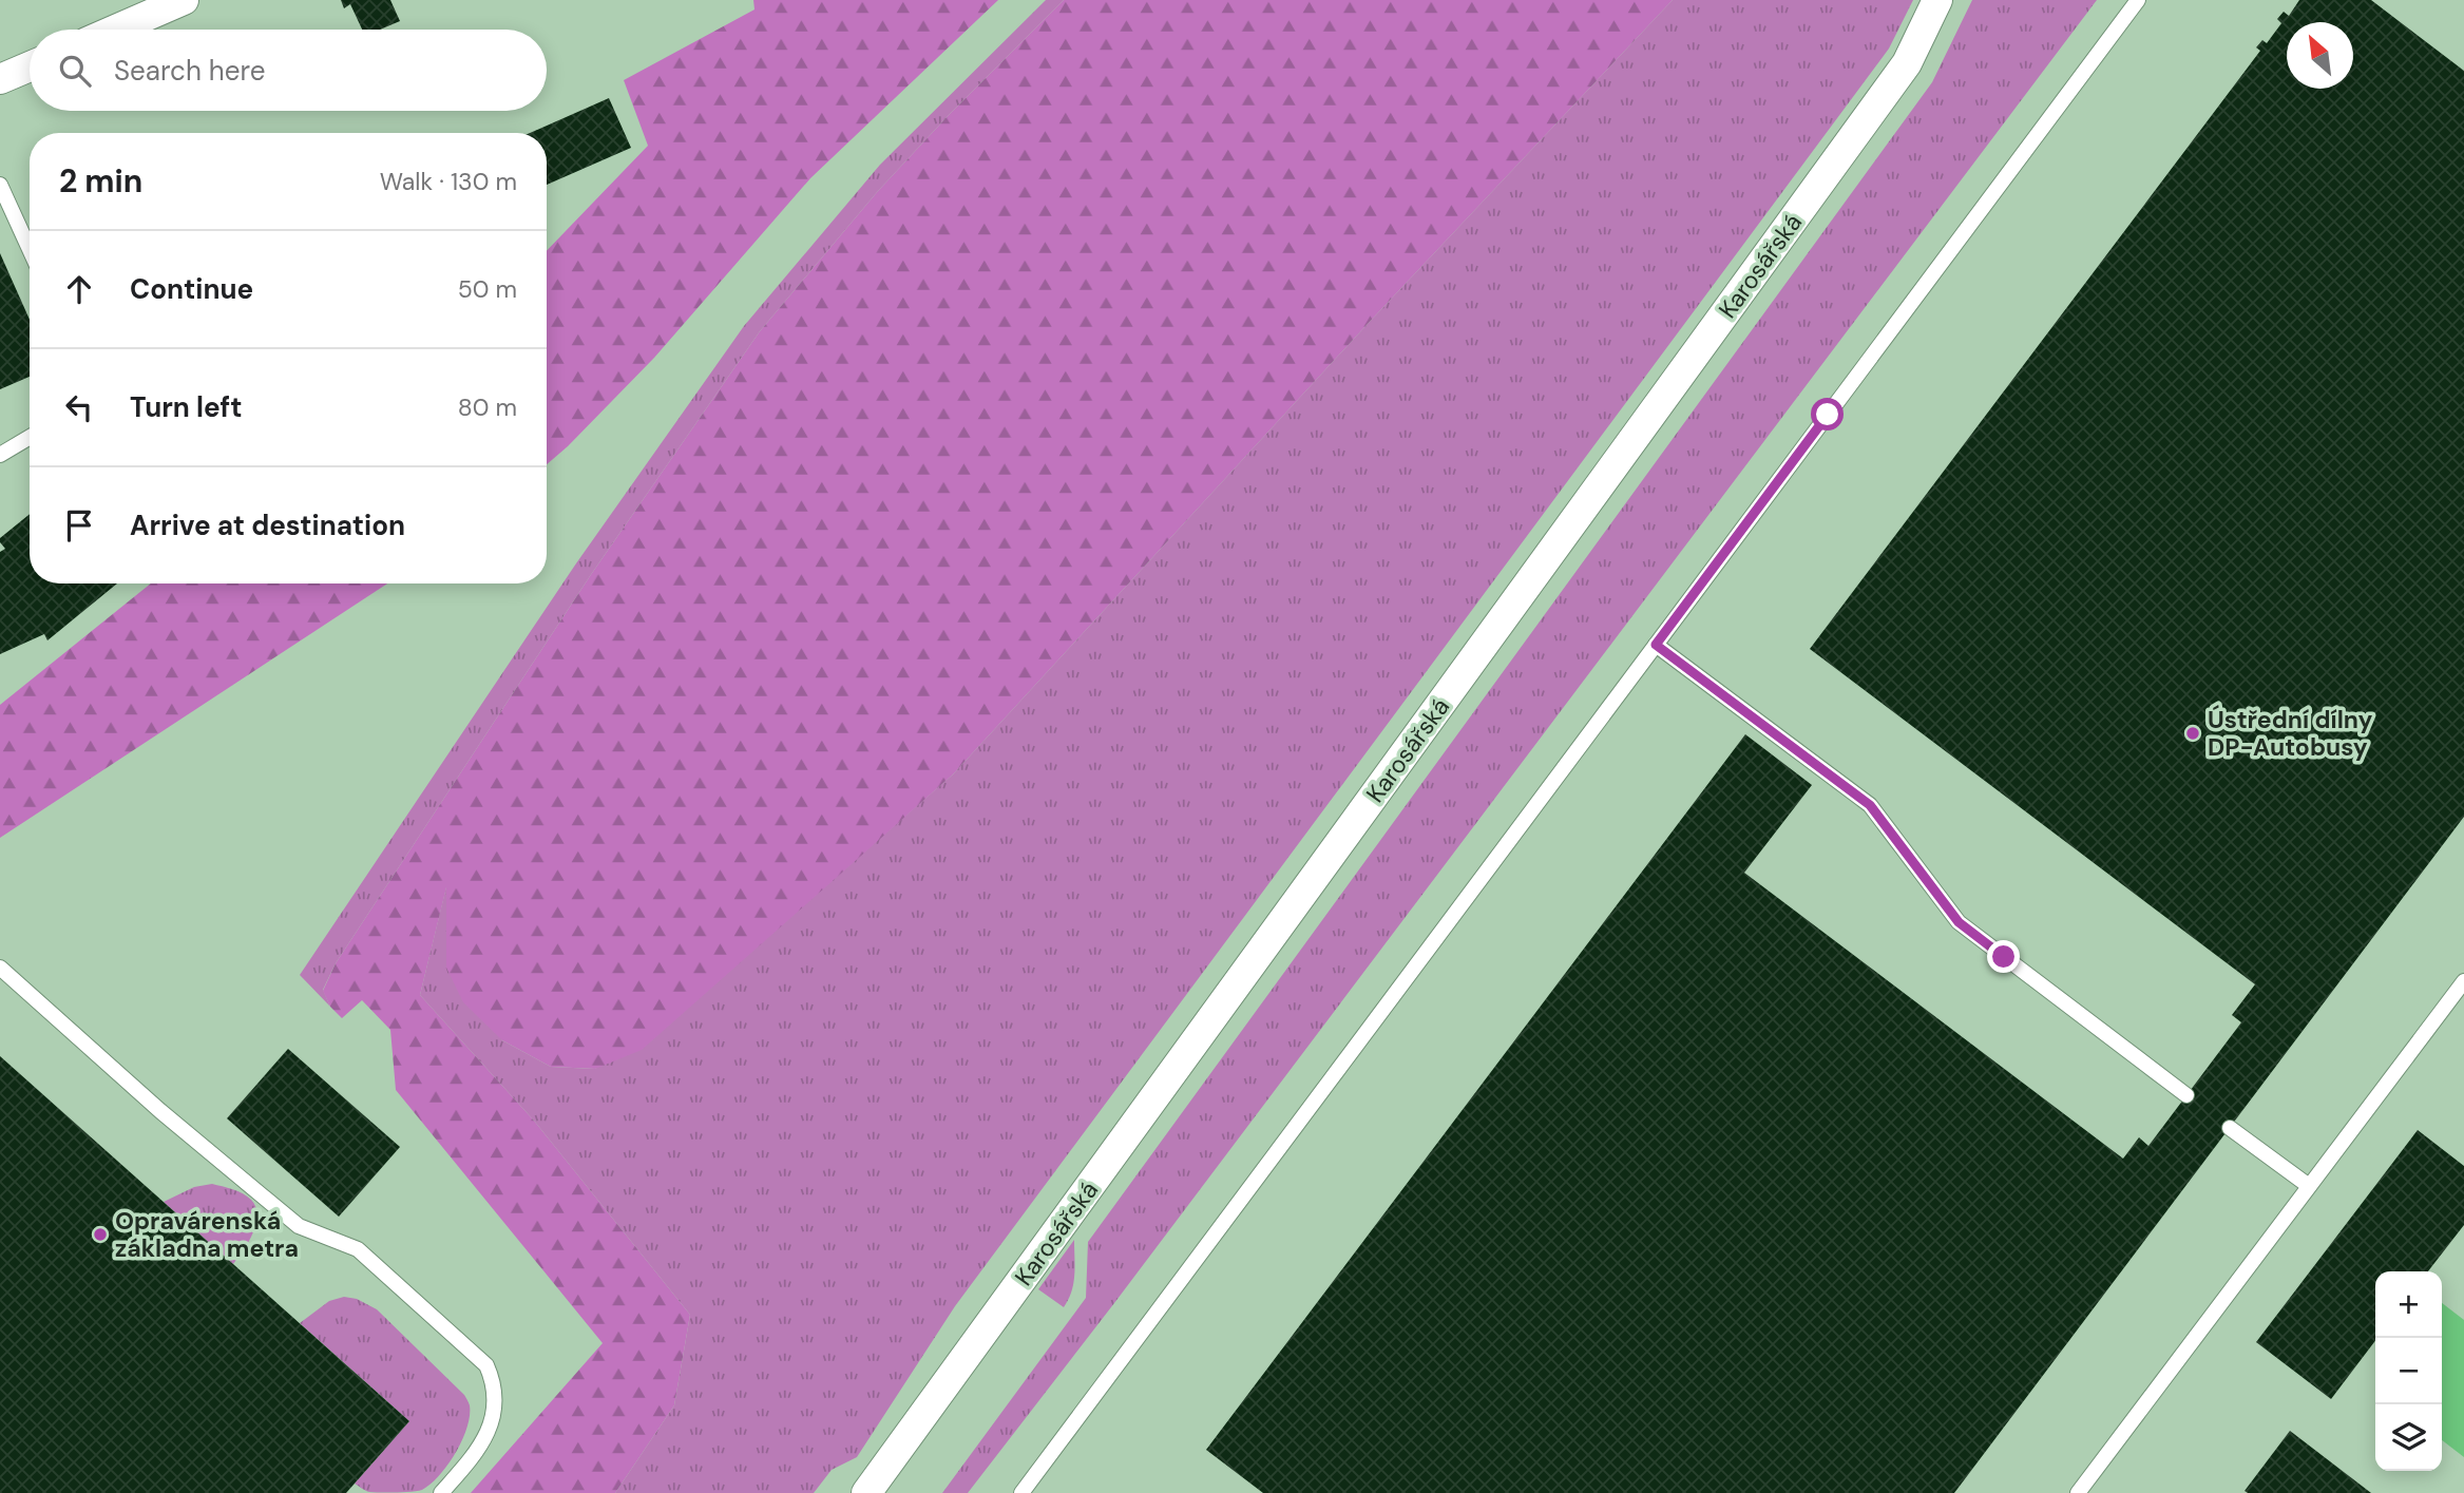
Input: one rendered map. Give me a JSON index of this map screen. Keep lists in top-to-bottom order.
{
  "streets": {
    "street": ["Karosářská"]
  },
  "places": ["Ústřední dílny DP-Autobusy", "Opravárenská základna metra"],
  "north": "top left",
  "page": {
    "search": "Search here",
    "heading": ["2 min", "Walk · 130 m"],
    "list": [
      ["Continue", "50 m"],
      ["Turn left", "80 m"],
      "Arrive at destination"
    ],
    "map_buttons": ["+", "−"]
  }
}
